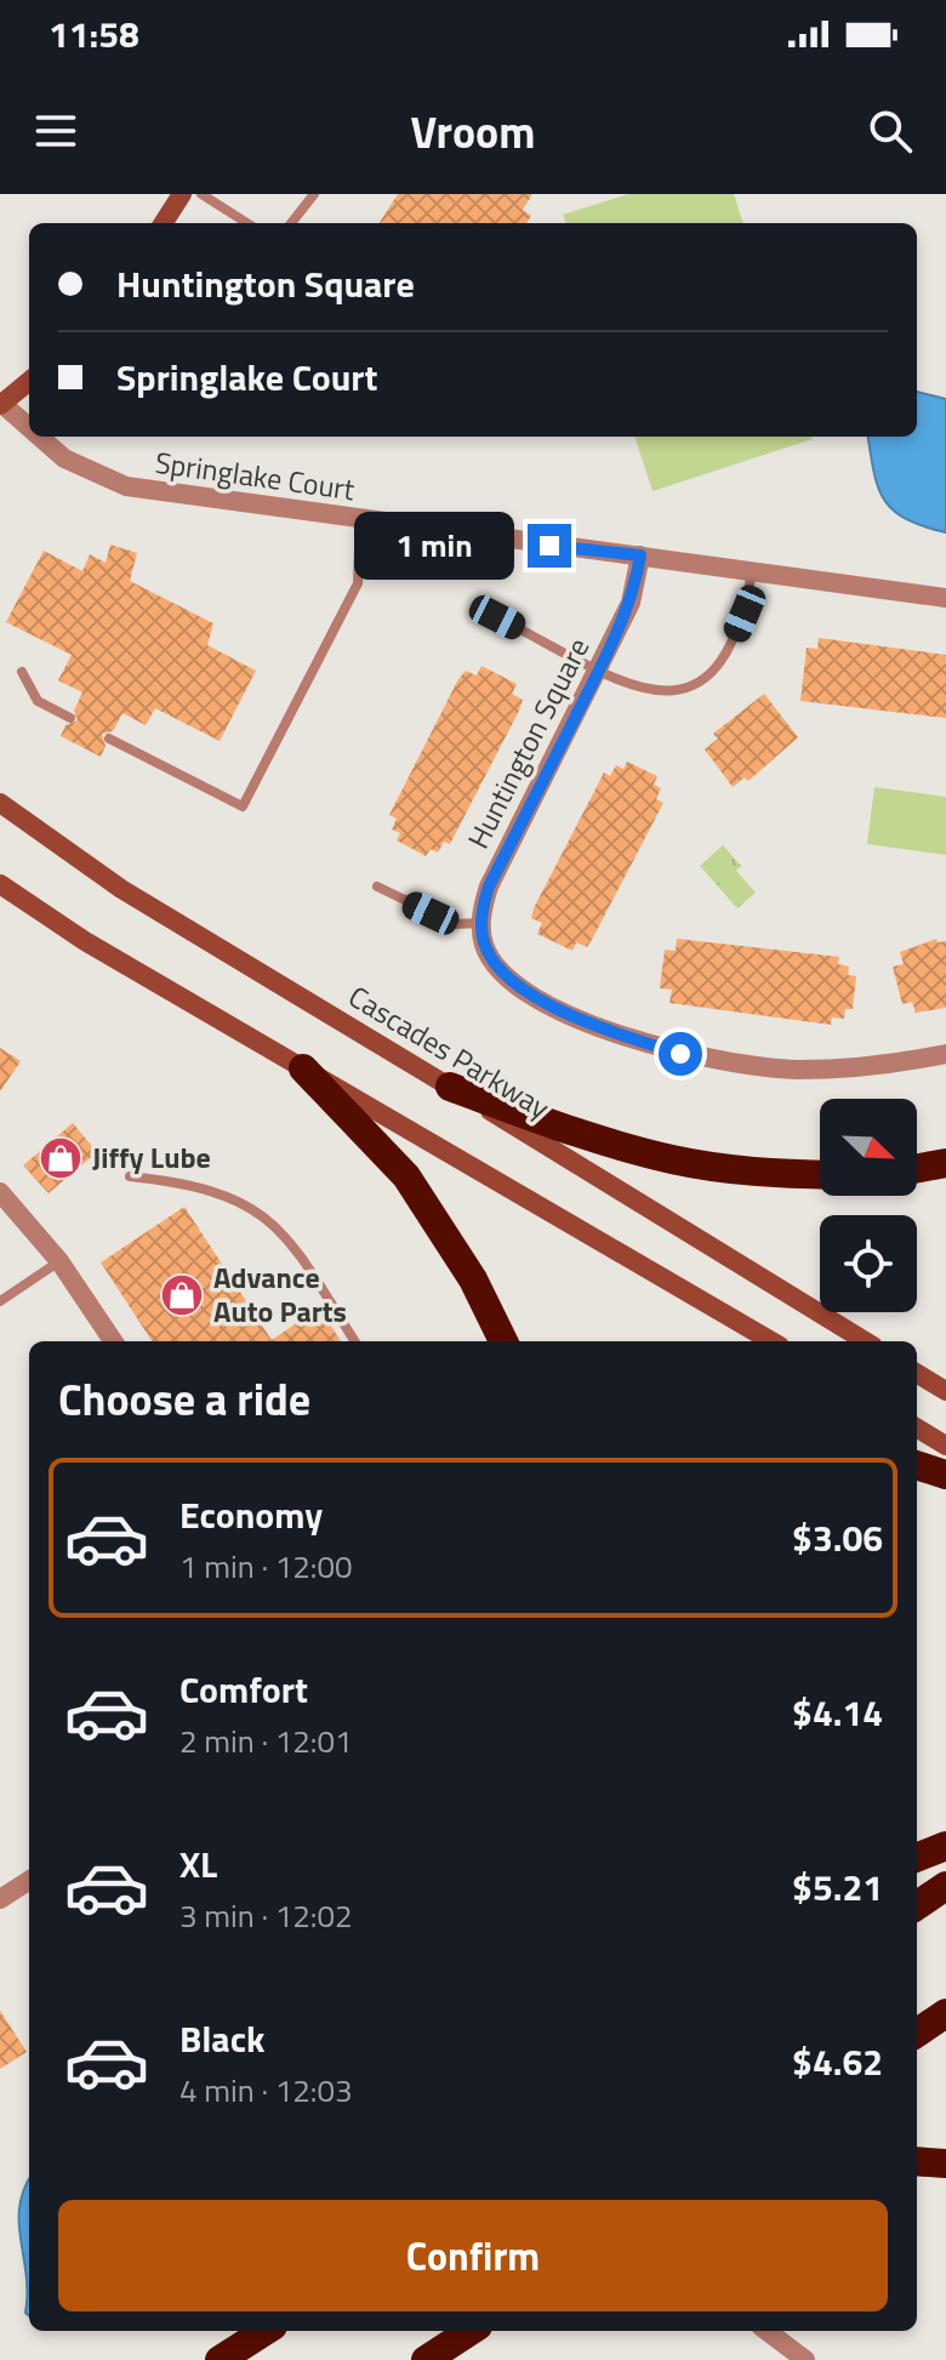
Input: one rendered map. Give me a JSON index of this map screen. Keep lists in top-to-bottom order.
{
  "streets": {
    "main road": ["Cascades Parkway"],
    "street": ["Springlake Court", "Huntington Square"]
  },
  "crossings": [
    ["Springlake Court", "Huntington Square"]
  ],
  "places": {
    "shop": ["Jiffy Lube", "Advance Auto Parts"]
  },
  "north": "bottom right",
  "page": {
    "status": "11:58",
    "header": "Vroom",
    "banner": ["Huntington Square", "Springlake Court"],
    "bubble": "1 min",
    "heading": "Choose a ride",
    "list": [
      {
        "name": "Economy",
        "note": "1 min · 12:00",
        "value": "$3.06"
      },
      {
        "name": "Comfort",
        "note": "2 min · 12:01",
        "value": "$4.14"
      },
      {
        "name": "XL",
        "note": "3 min · 12:02",
        "value": "$5.21"
      },
      {
        "name": "Black",
        "note": "4 min · 12:03",
        "value": "$4.62"
      }
    ],
    "buttons": "Confirm"
  }
}
